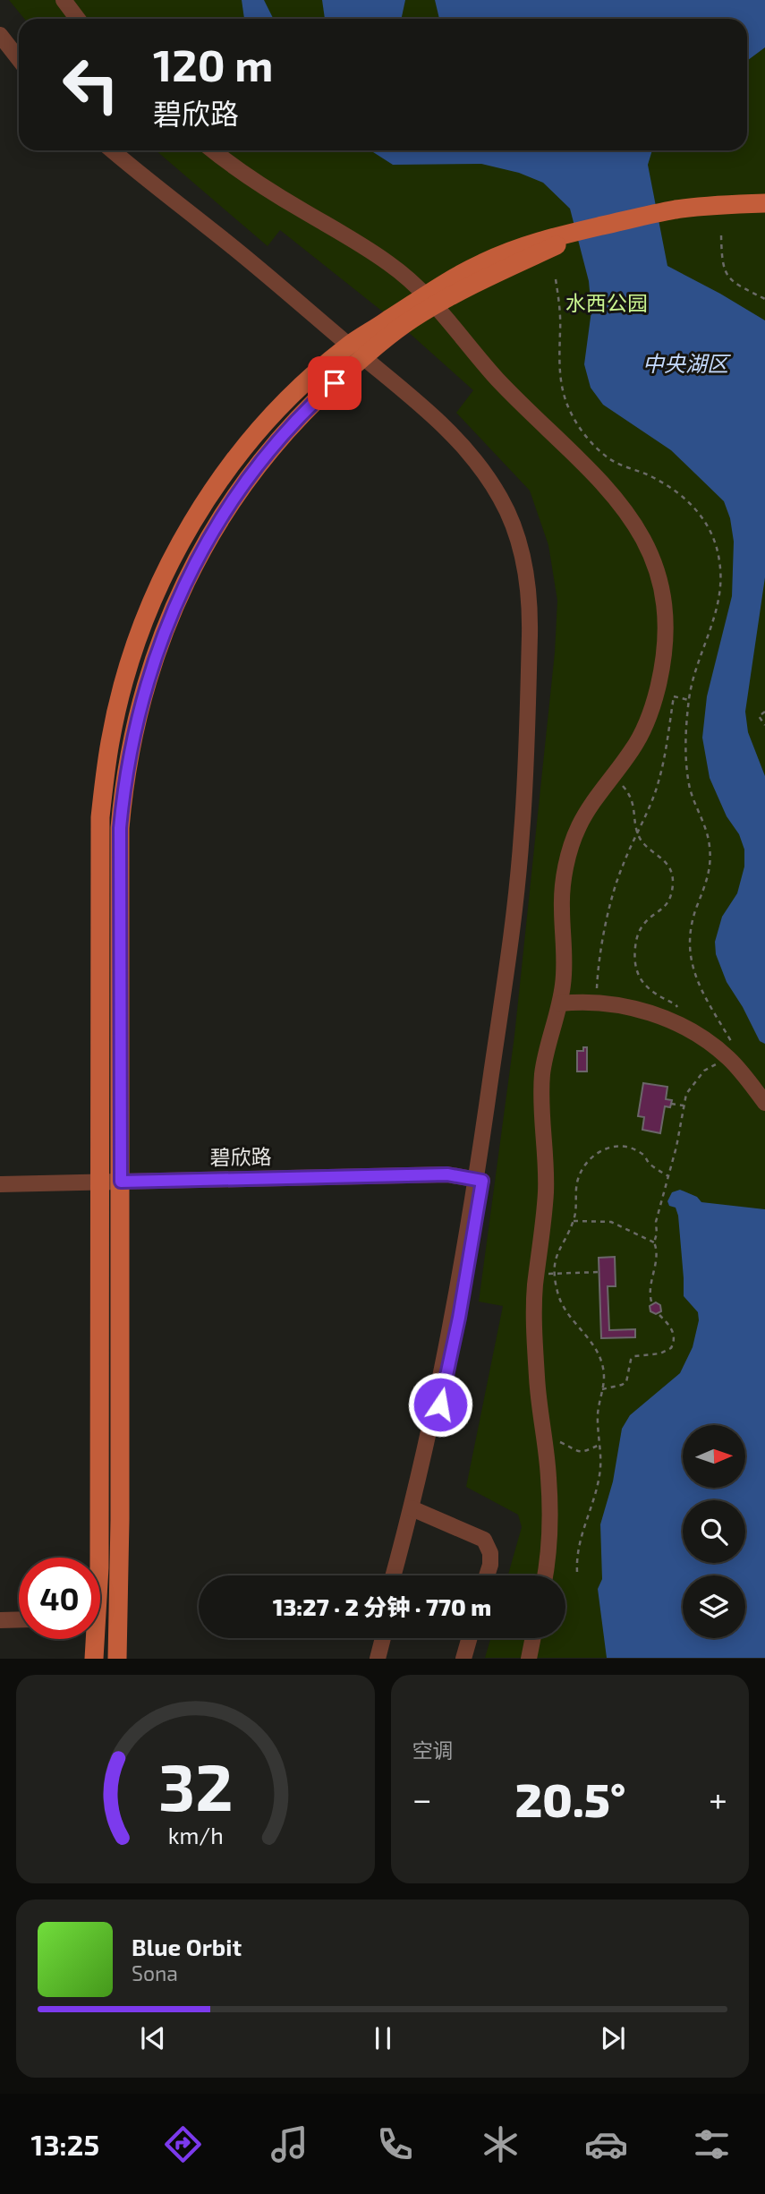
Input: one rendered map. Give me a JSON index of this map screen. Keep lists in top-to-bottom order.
{
  "streets": {
    "street": ["碧欣路"]
  },
  "water": ["中央湖区"],
  "parks": ["水西公园"],
  "north": "right",
  "page": {
    "turn": ["120 m", "碧欣路"],
    "limit": "40",
    "trip": "13:27 · 2 分钟 · 770 m",
    "tile": "空调",
    "heat": ["−", "20.5°", "+"],
    "song": ["Blue Orbit", "Sona"],
    "tabs": "13:25",
    "gauge": ["32", "km/h"]
  }
}
